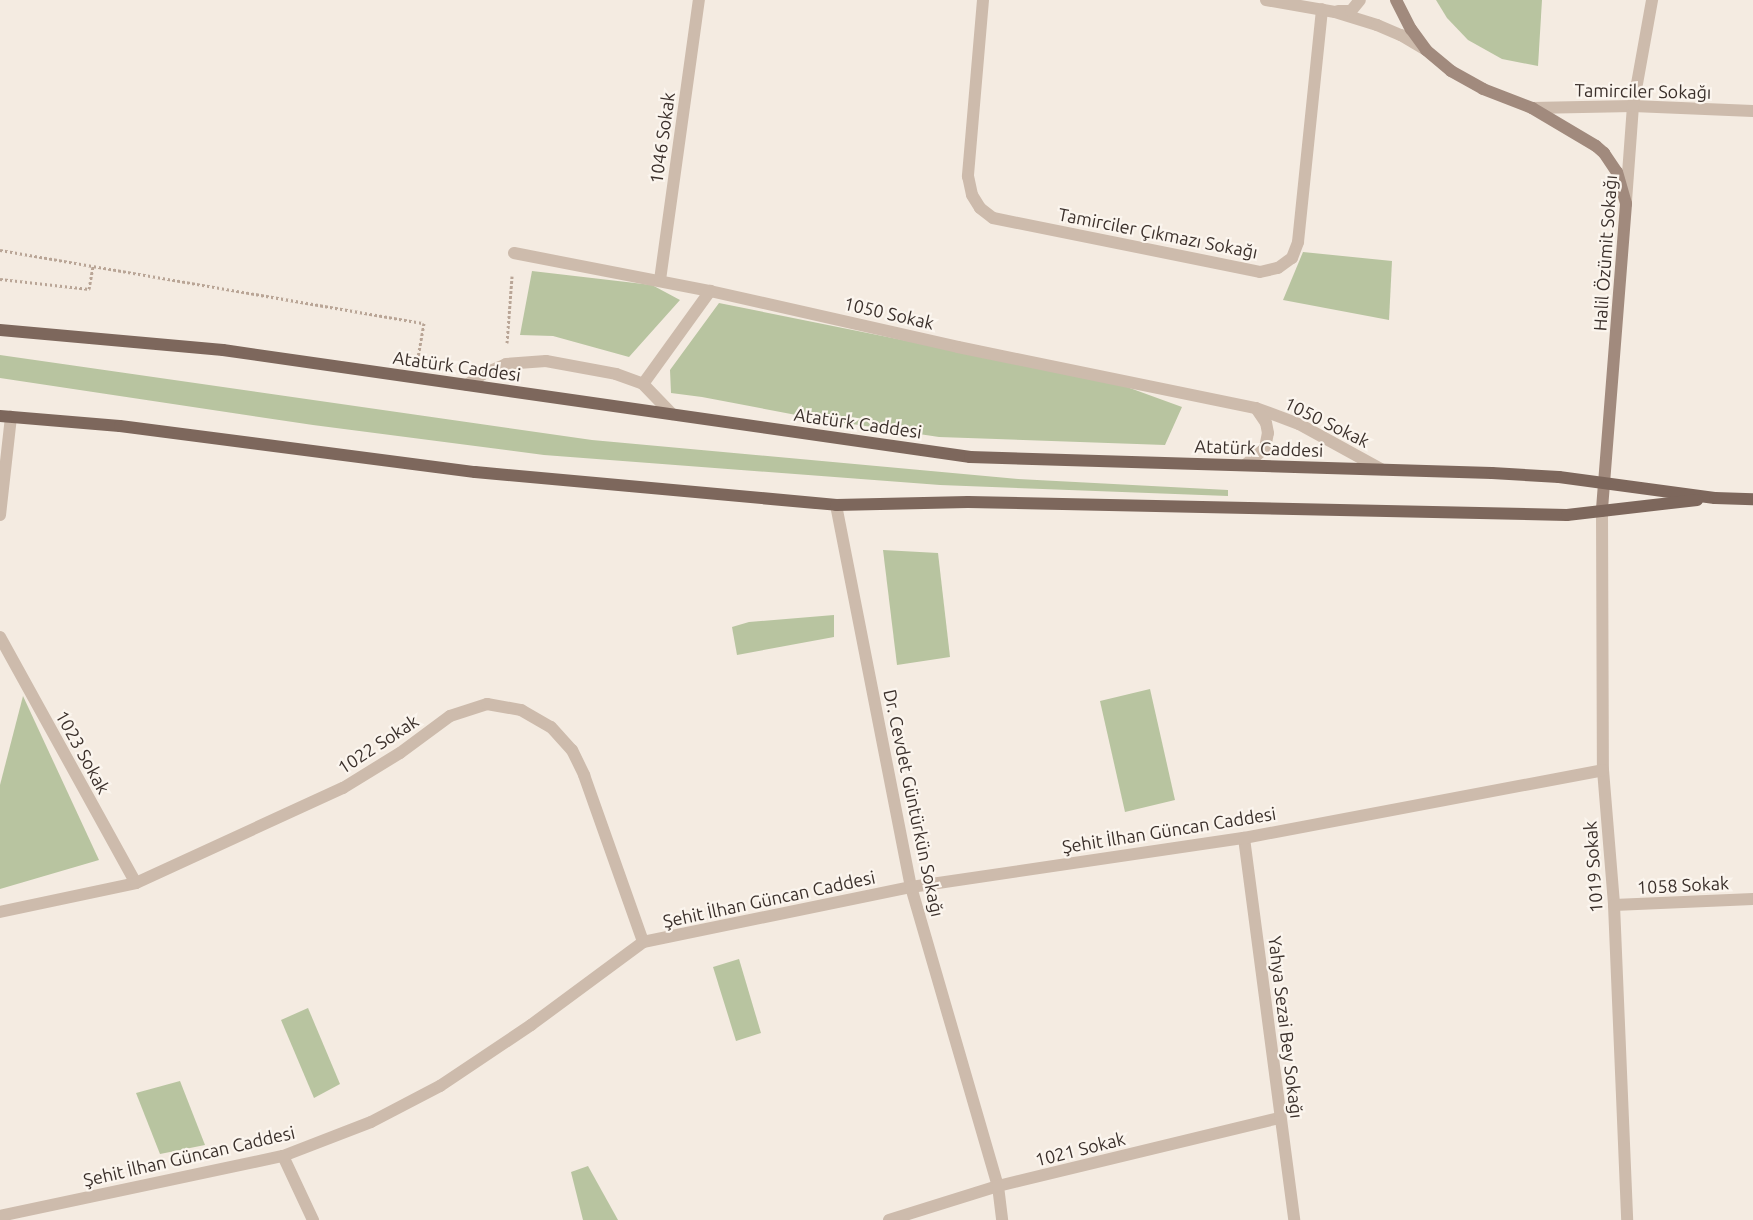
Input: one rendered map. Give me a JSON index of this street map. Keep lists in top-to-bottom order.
{
  "streets": {
    "main road": ["Tamirciler Sokağı", "Halil Özümit Sokağı", "Atatürk Caddesi"],
    "street": [
      "1046 Sokak",
      "Tamirciler Çıkmazı Sokağı",
      "1050 Sokak",
      "1022 Sokak",
      "1023 Sokak",
      "Dr. Cevdet Güntürkün Sokağı",
      "Şehit İlhan Güncan Caddesi",
      "1019 Sokak",
      "1058 Sokak",
      "Yahya Sezai Bey Sokağı",
      "1021 Sokak"
    ]
  },
  "crossings": [
    ["Tamirciler Sokağı", "Halil Özümit Sokağı"],
    ["1046 Sokak", "1050 Sokak"],
    ["Halil Özümit Sokağı", "Atatürk Caddesi"],
    ["Halil Özümit Sokağı", "1019 Sokak"],
    ["1050 Sokak", "Atatürk Caddesi"],
    ["Atatürk Caddesi", "Dr. Cevdet Güntürkün Sokağı"],
    ["Atatürk Caddesi", "1019 Sokak"],
    ["1022 Sokak", "1023 Sokak"],
    ["1022 Sokak", "Şehit İlhan Güncan Caddesi"],
    ["Dr. Cevdet Güntürkün Sokağı", "Şehit İlhan Güncan Caddesi"],
    ["Dr. Cevdet Güntürkün Sokağı", "1021 Sokak"],
    ["Şehit İlhan Güncan Caddesi", "1019 Sokak"],
    ["Şehit İlhan Güncan Caddesi", "Yahya Sezai Bey Sokağı"],
    ["1019 Sokak", "1058 Sokak"],
    ["Yahya Sezai Bey Sokağı", "1021 Sokak"]
  ]
}
